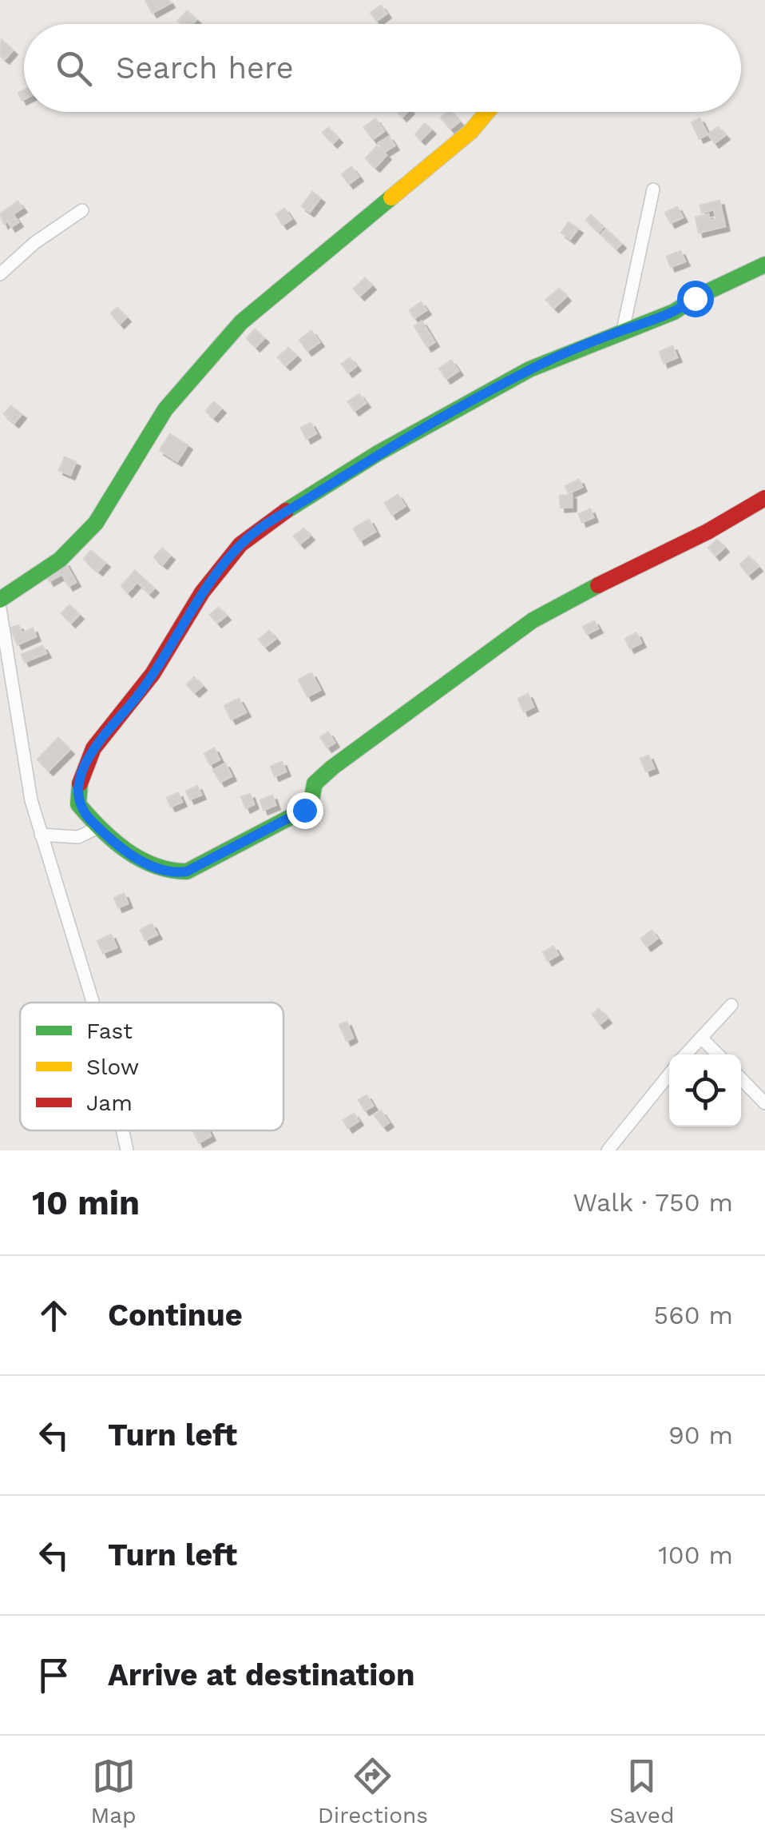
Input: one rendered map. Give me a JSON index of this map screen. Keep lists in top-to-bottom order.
{
  "legend": ["Fast", "Slow", "Jam"],
  "page": {
    "search": "Search here",
    "heading": ["10 min", "Walk · 750 m"],
    "list": [
      ["Continue", "560 m"],
      ["Turn left", "90 m"],
      ["Turn left", "100 m"],
      "Arrive at destination"
    ],
    "nav": ["Map", "Directions", "Saved"]
  }
}
